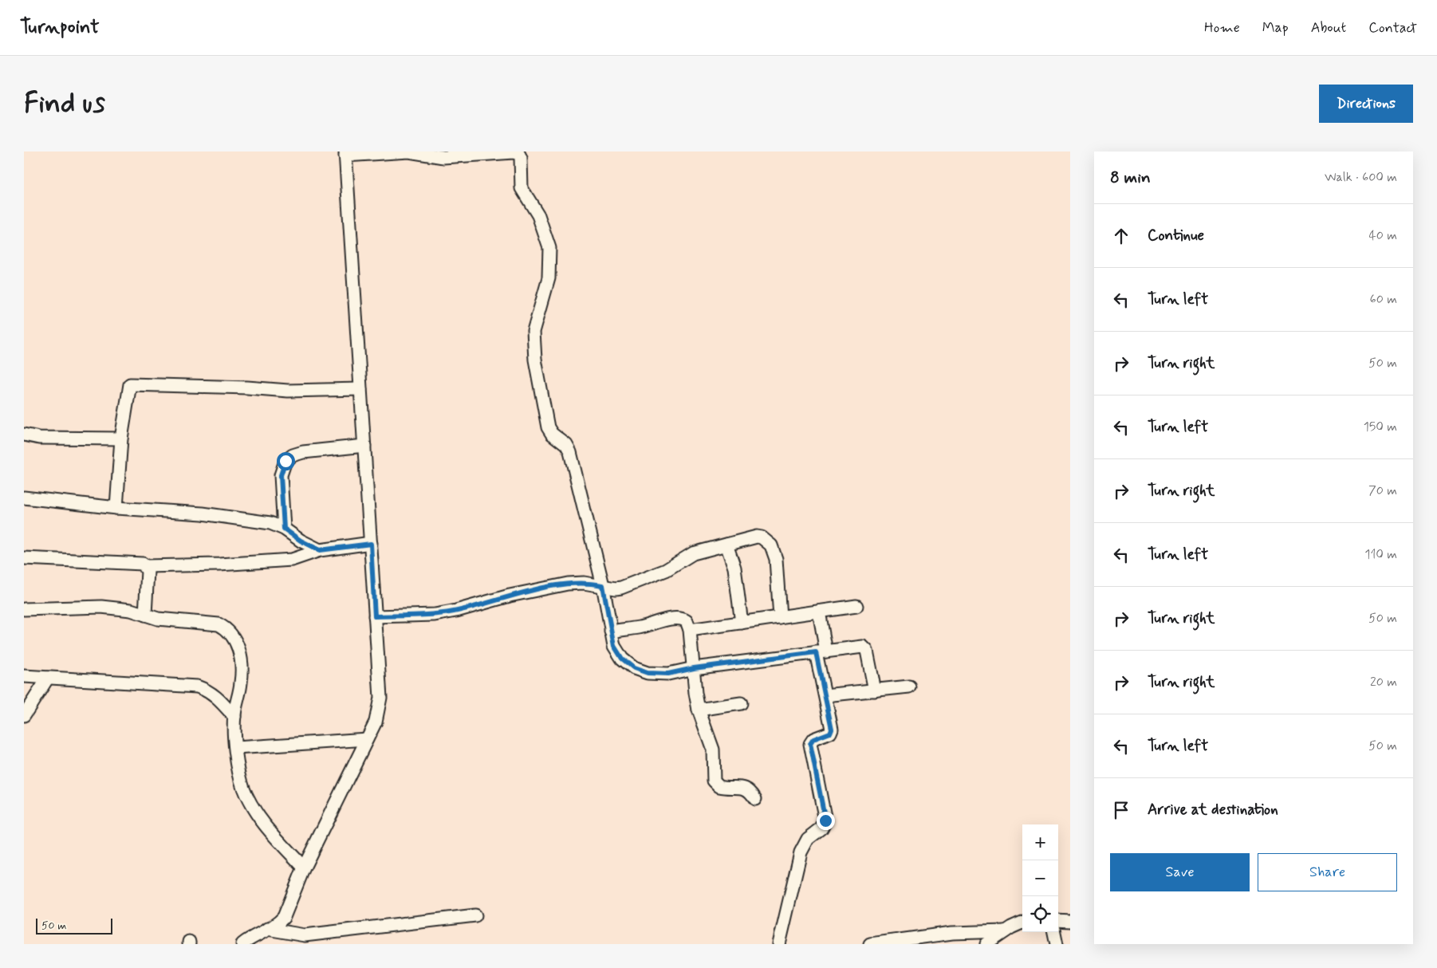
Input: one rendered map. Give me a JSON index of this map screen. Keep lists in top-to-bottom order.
{
  "scale_bar": "50 m",
  "page": {
    "header": "Turnpoint",
    "nav": [
      "Home",
      "Map",
      "About",
      "Contact"
    ],
    "buttons": [
      "Directions",
      ["Save", "Share"]
    ],
    "title": "Find us",
    "heading": ["8 min", "Walk · 600 m"],
    "list": [
      ["Continue", "40 m"],
      ["Turn left", "60 m"],
      ["Turn right", "50 m"],
      ["Turn left", "150 m"],
      ["Turn right", "70 m"],
      ["Turn left", "110 m"],
      ["Turn right", "50 m"],
      ["Turn right", "20 m"],
      ["Turn left", "50 m"],
      "Arrive at destination"
    ],
    "map_buttons": ["+", "−"],
    "scale": "50 m"
  }
}
